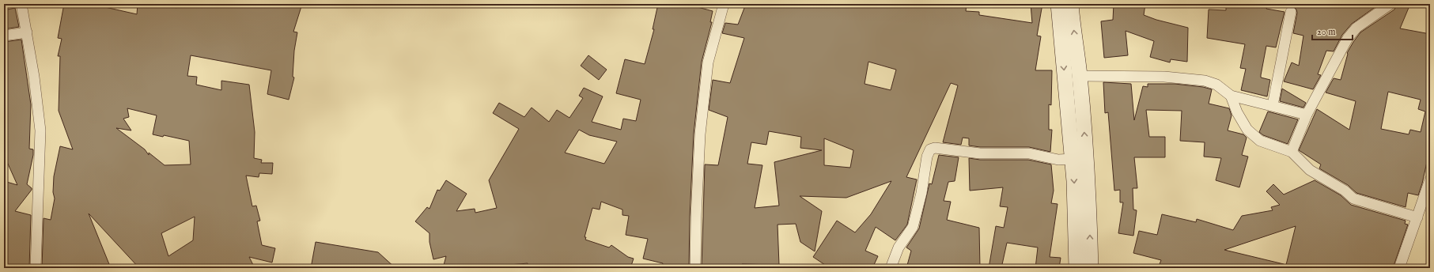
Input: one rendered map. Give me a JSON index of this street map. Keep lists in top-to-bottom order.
{
  "scale_bar": "20 m"
}
